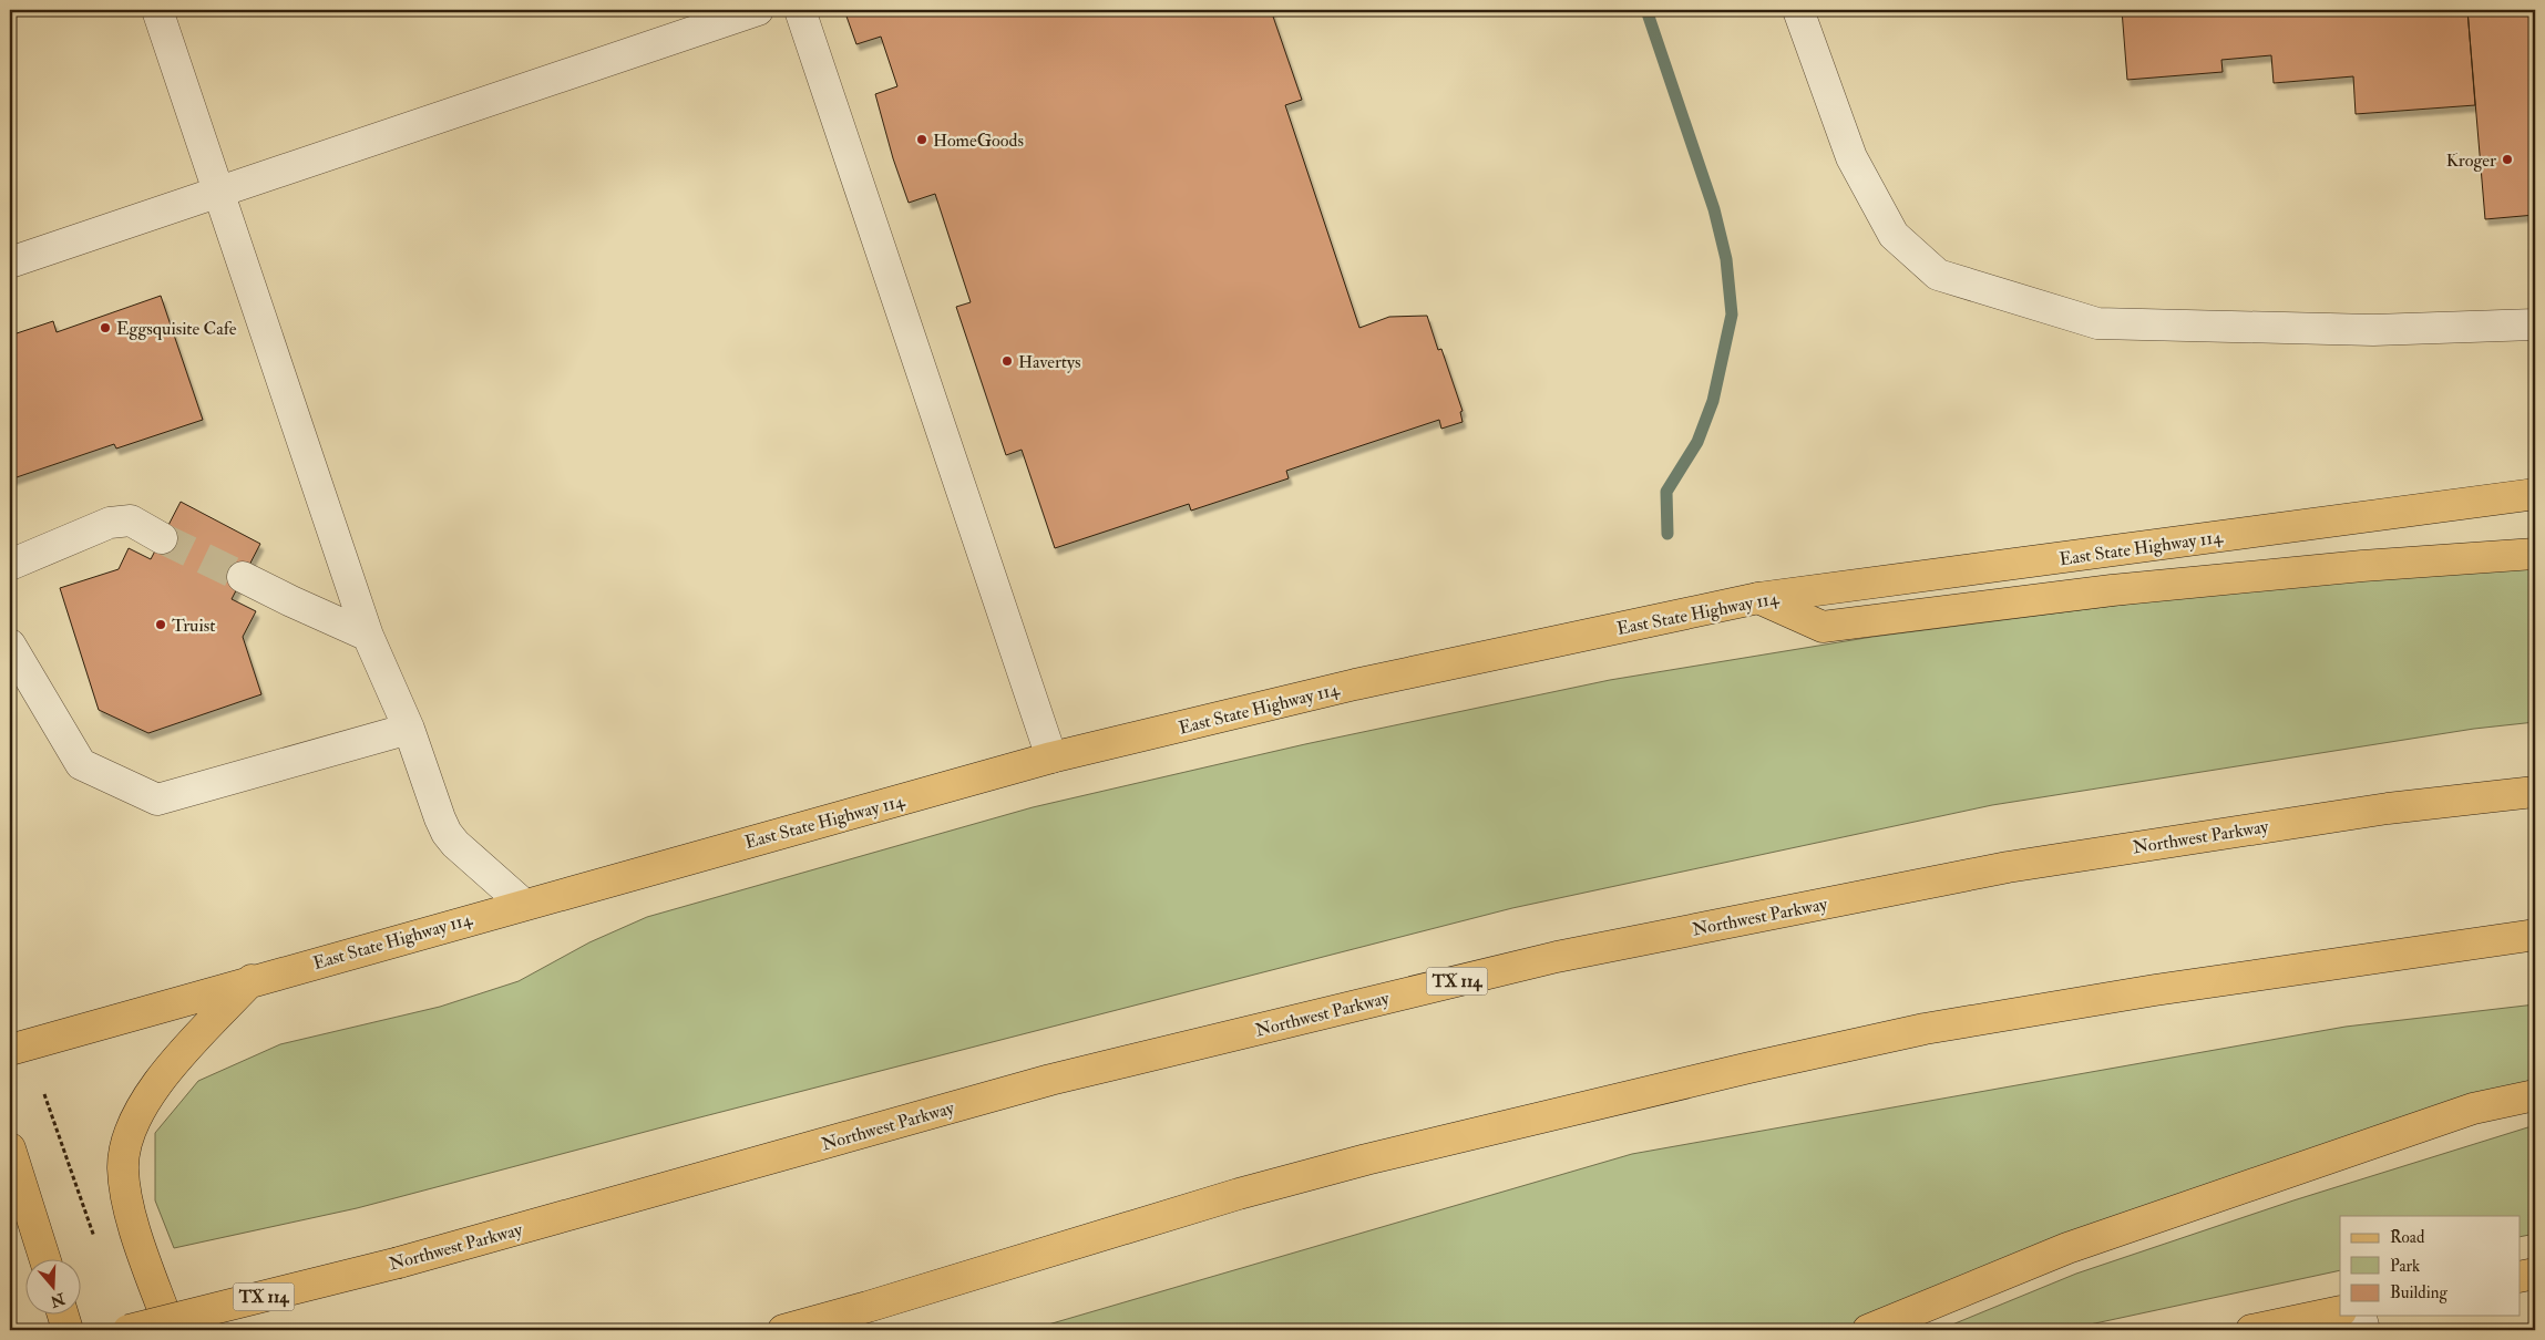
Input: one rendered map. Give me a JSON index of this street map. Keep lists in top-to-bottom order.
{
  "streets": {
    "main road": ["East State Highway 114", "Northwest Parkway", "TX 114"]
  },
  "places": [
    "HomeGoods",
    "Kroger",
    "Eggsquisite Cafe",
    "Havertys",
    "Truist"
  ],
  "legend": ["Road", "Park", "Building"],
  "north": "bottom"
}
